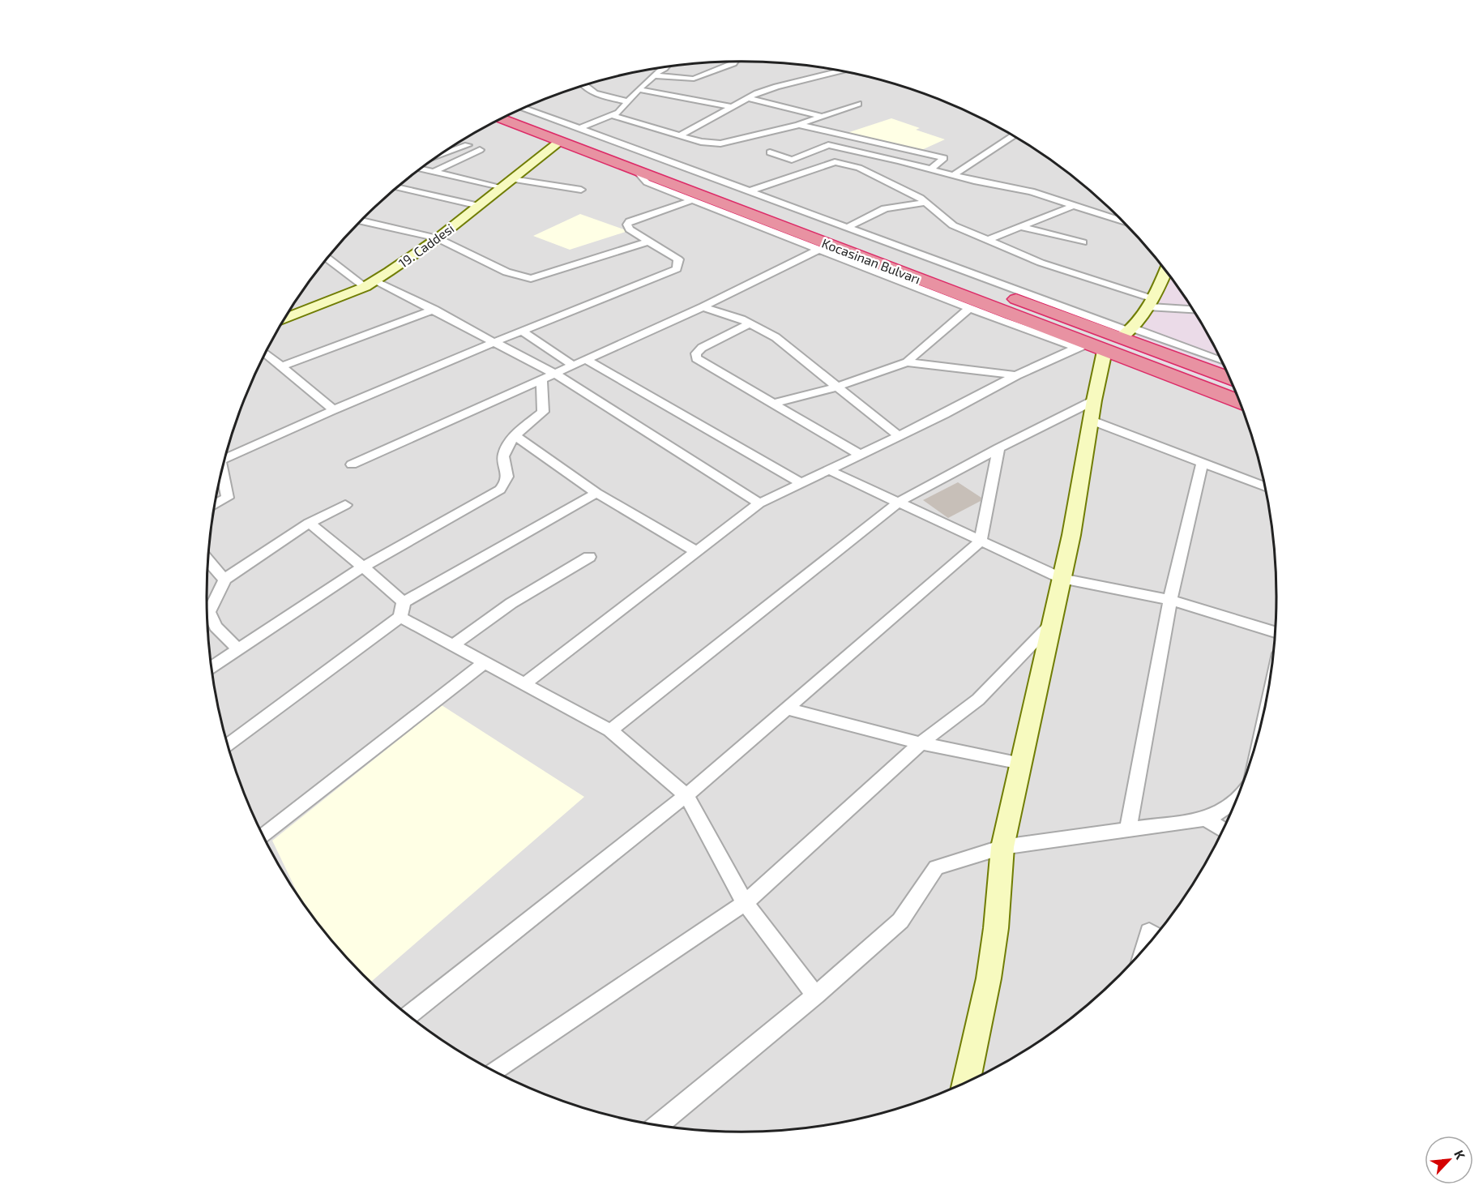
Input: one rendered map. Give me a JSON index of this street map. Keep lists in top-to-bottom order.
{
  "streets": {
    "highway": ["Kocasinan Bulvarı"],
    "street": ["19. Caddesi"]
  },
  "crossings": [
    ["19. Caddesi", "Kocasinan Bulvarı"]
  ],
  "north": "top right"
}
